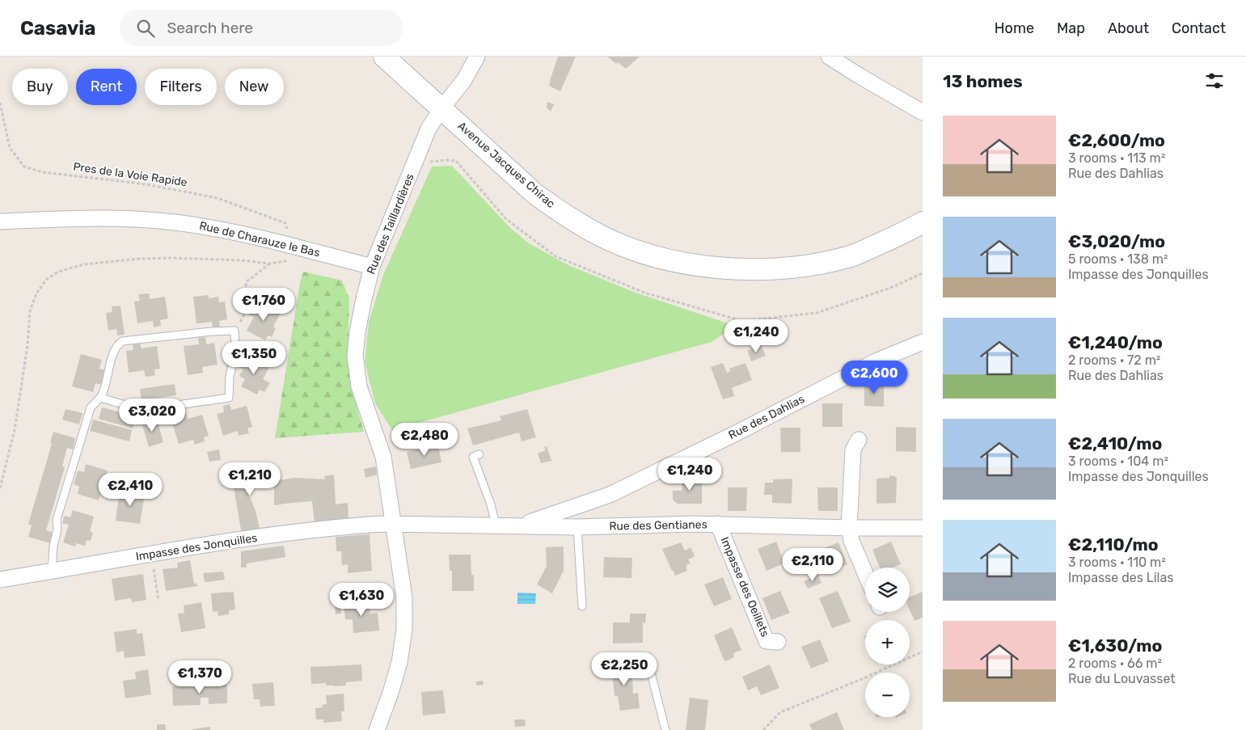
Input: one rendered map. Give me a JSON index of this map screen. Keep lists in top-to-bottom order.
{
  "streets": {
    "street": [
      "Avenue Jacques Chirac",
      "Rue des Taillardières",
      "Rue de Charauze le Bas",
      "Rue des Dahlias",
      "Rue des Gentianes",
      "Impasse des Jonquilles",
      "Impasse des Oeillets"
    ],
    "path": ["Pres de la Voie Rapide"]
  },
  "crossings": [
    ["Avenue Jacques Chirac", "Rue des Taillardières"],
    ["Pres de la Voie Rapide", "Rue de Charauze le Bas"],
    ["Rue des Taillardières", "Rue de Charauze le Bas"],
    ["Rue des Taillardières", "Rue des Gentianes"],
    ["Rue des Taillardières", "Impasse des Jonquilles"],
    ["Rue des Dahlias", "Rue des Gentianes"],
    ["Rue des Gentianes", "Impasse des Jonquilles"],
    ["Rue des Gentianes", "Impasse des Oeillets"]
  ],
  "page": {
    "header": "Casavia",
    "search": "Search here",
    "nav": [
      "Home",
      "Map",
      "About",
      "Contact"
    ],
    "heading": "13 homes",
    "chip": [
      "Buy",
      "Rent",
      "Filters",
      "New"
    ],
    "list": [
      {
        "name": "€2,600/mo",
        "note": "3 rooms · 113 m² · Rue des Dahlias"
      },
      {
        "name": "€3,020/mo",
        "note": "5 rooms · 138 m² · Impasse des Jonquilles"
      },
      {
        "name": "€1,240/mo",
        "note": "2 rooms · 72 m² · Rue des Dahlias"
      },
      {
        "name": "€2,410/mo",
        "note": "3 rooms · 104 m² · Impasse des Jonquilles"
      },
      {
        "name": "€2,110/mo",
        "note": "3 rooms · 110 m² · Impasse des Lilas"
      },
      {
        "name": "€1,630/mo",
        "note": "2 rooms · 66 m² · Rue du Louvasset"
      }
    ],
    "price": [
      "€1,760",
      "€1,240",
      "€1,350",
      "€2,600",
      "€3,020",
      "€2,480",
      "€1,240",
      "€1,210",
      "€2,410",
      "€2,110",
      "€1,630",
      "€2,250",
      "€1,370"
    ],
    "map_buttons": ["+", "−"]
  }
}
